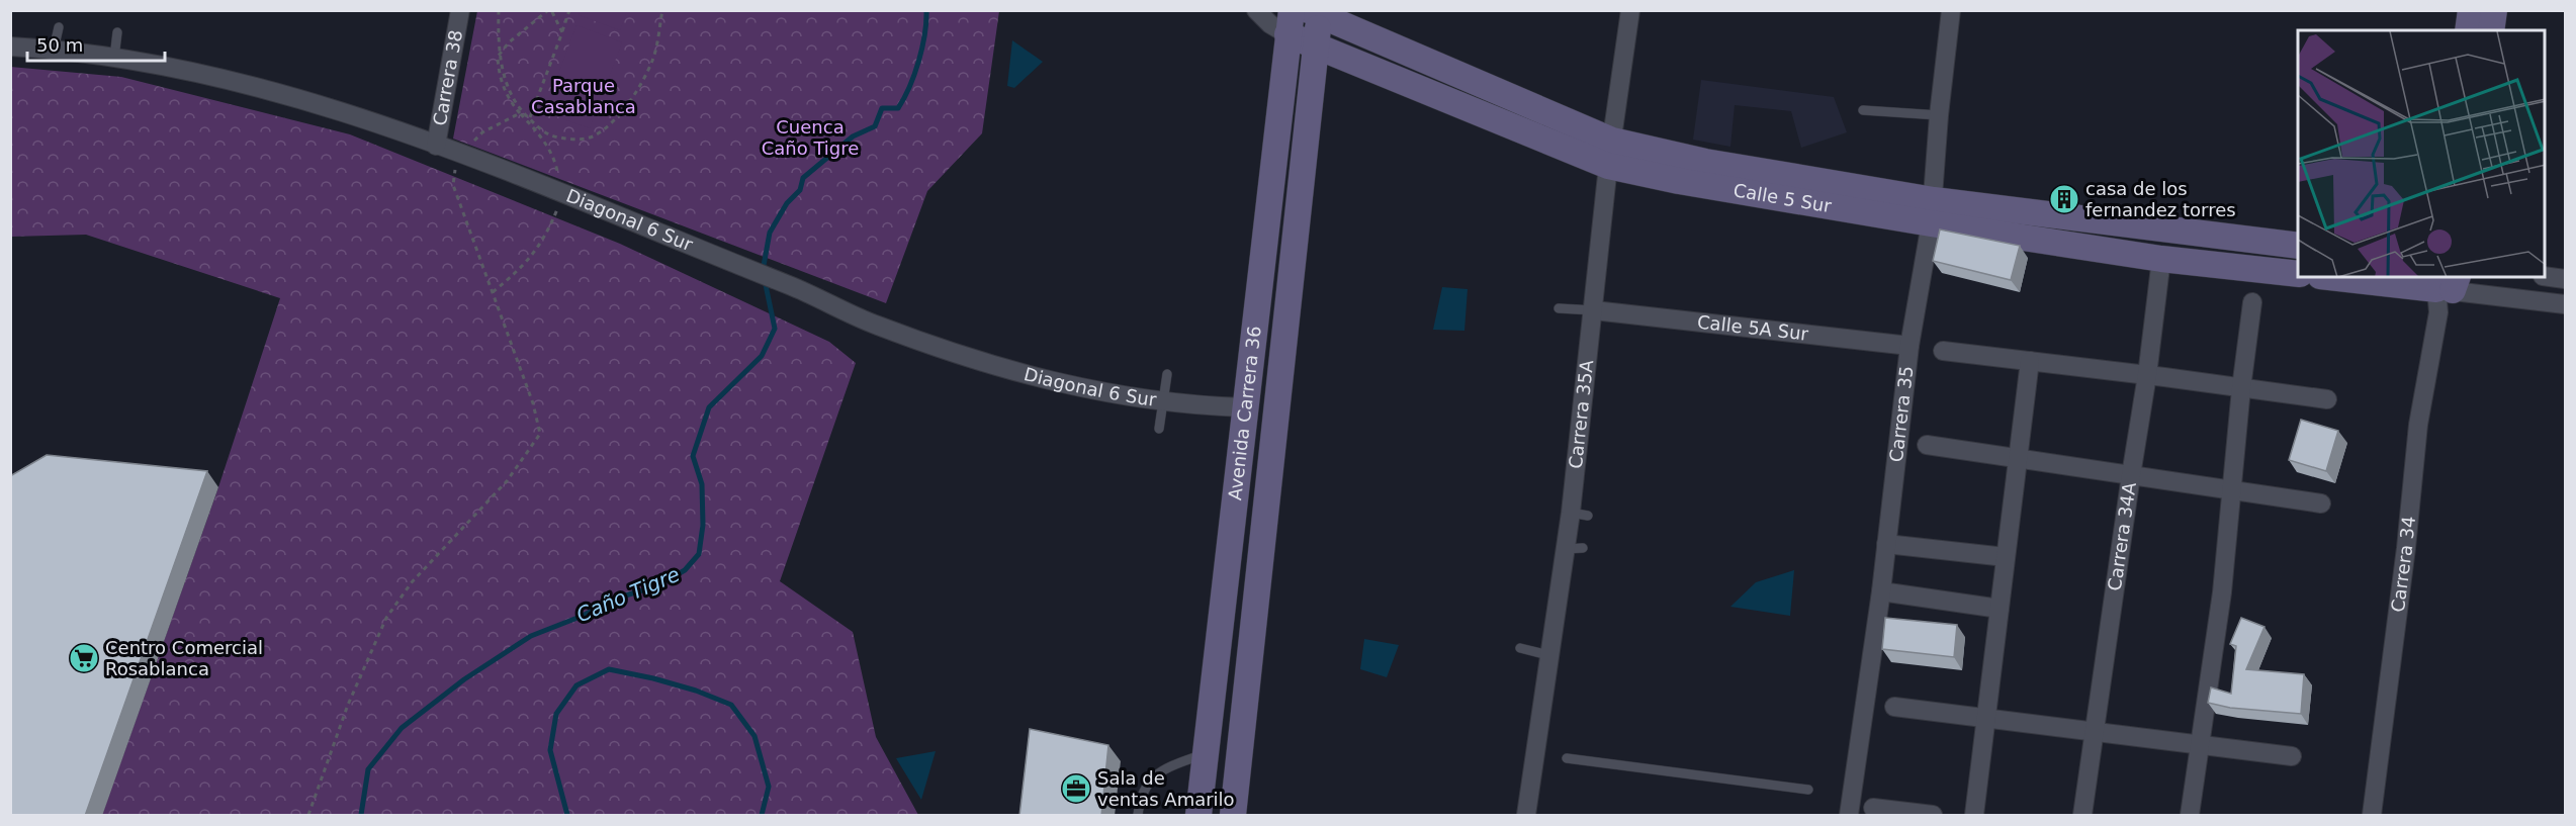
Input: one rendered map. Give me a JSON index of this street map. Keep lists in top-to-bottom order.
{
  "streets": {
    "street": [
      "Carrera 38",
      "Calle 5 Sur",
      "Diagonal 6 Sur",
      "Calle 5A Sur",
      "Avenida Carrera 36",
      "Carrera 35A",
      "Carrera 35",
      "Carrera 34A",
      "Carrera 34"
    ]
  },
  "crossings": [
    ["Carrera 38", "Diagonal 6 Sur"],
    ["Calle 5 Sur", "Avenida Carrera 36"],
    ["Calle 5 Sur", "Carrera 35A"],
    ["Calle 5 Sur", "Carrera 35"],
    ["Calle 5 Sur", "Carrera 34A"],
    ["Diagonal 6 Sur", "Avenida Carrera 36"],
    ["Calle 5A Sur", "Carrera 35A"],
    ["Calle 5A Sur", "Carrera 35"]
  ],
  "water": ["Caño Tigre"],
  "parks": ["Parque Casablanca", "Cuenca Caño Tigre"],
  "places": {
    "building": ["casa de los fernandez torres"],
    "supermarket": ["Centro Comercial Rosablanca"],
    "office": ["Sala de ventas Amarilo"]
  },
  "scale_bar": "50 m"
}
